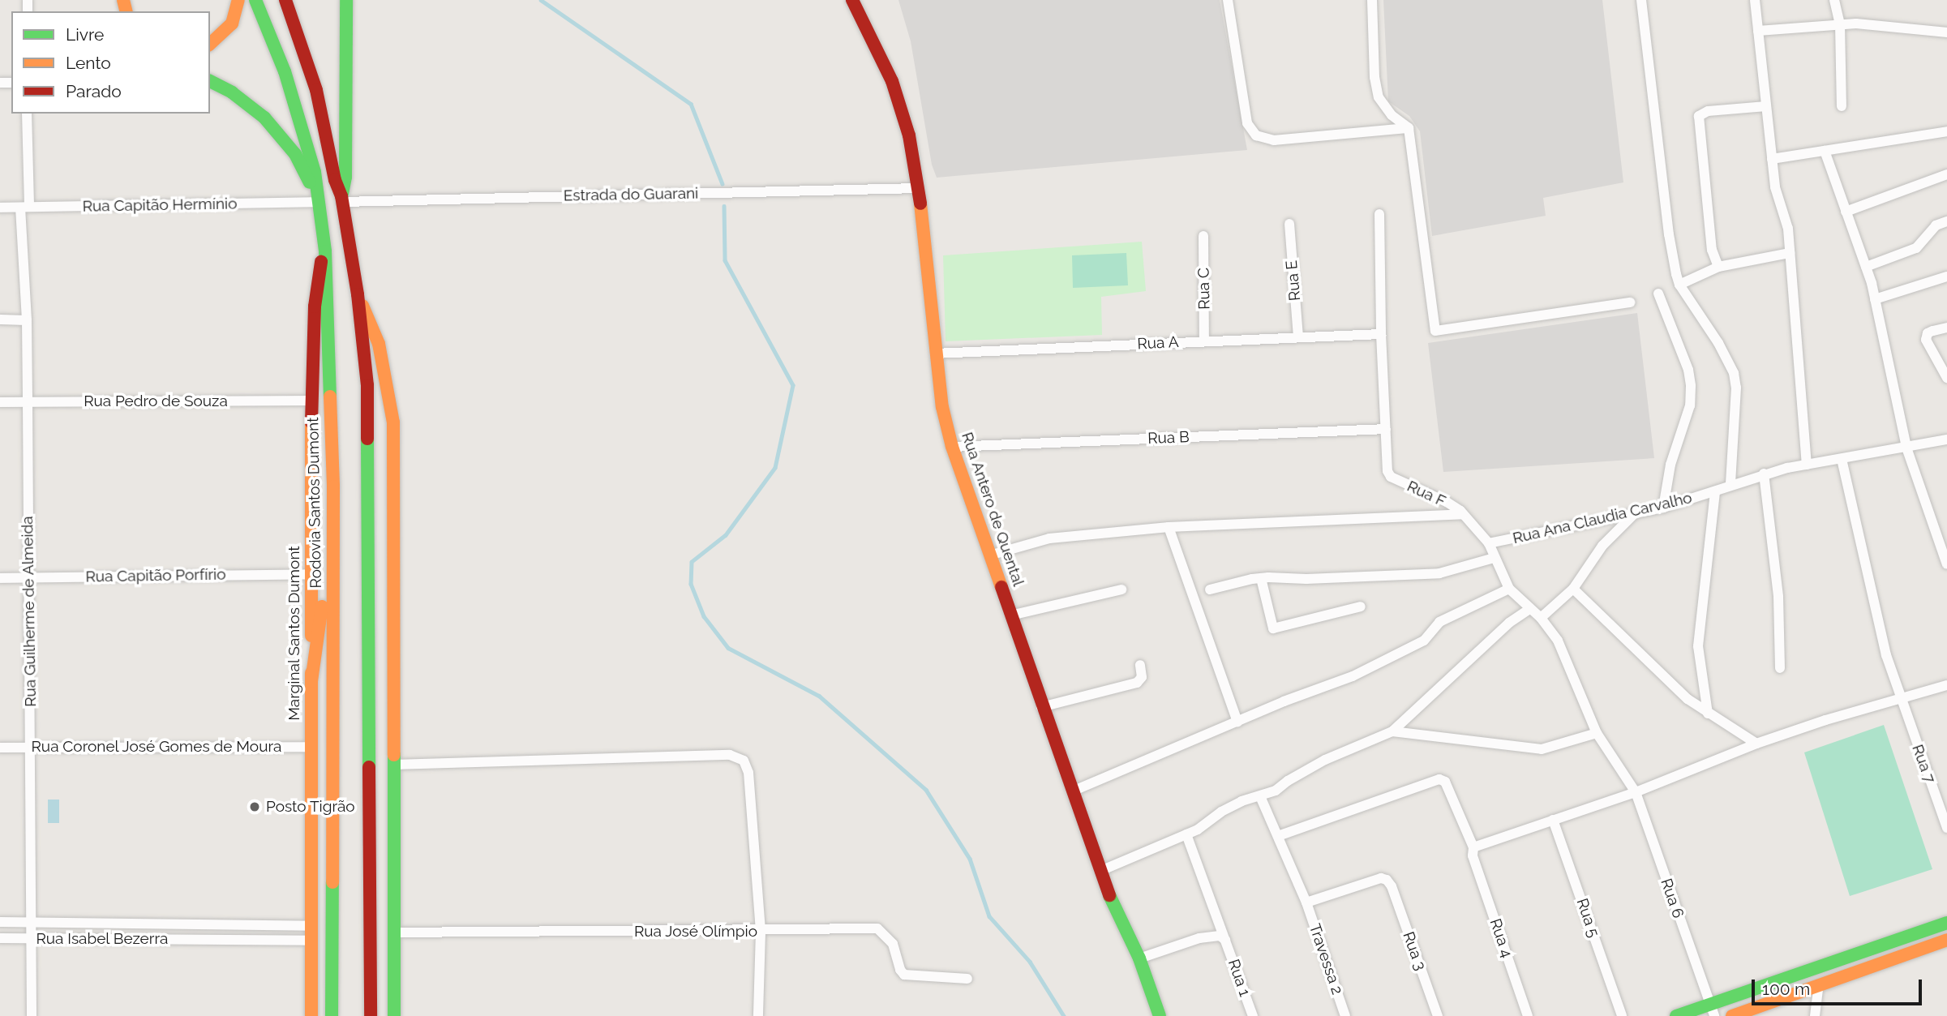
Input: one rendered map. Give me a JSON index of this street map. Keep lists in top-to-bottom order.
{
  "streets": {
    "main road": ["Rodovia Santos Dumont", "Rua Antero de Quental", "Marginal Santos Dumont"],
    "street": [
      "Estrada do Guarani",
      "Rua Capitão Hermínio",
      "Rua E",
      "Rua C",
      "Rua A",
      "Rua Pedro de Souza",
      "Rua B",
      "Rua F",
      "Rua Ana Claudia Carvalho",
      "Rua Capitão Porfírio",
      "Rua Guilherme de Almeida",
      "Rua Coronel José Gomes de Moura",
      "Rua 7",
      "Rua 6",
      "Rua 5",
      "Rua José Olímpio",
      "Rua 4",
      "Rua Isabel Bezerra",
      "Rua 3",
      "Travessa 2",
      "Rua 1"
    ]
  },
  "crossings": [
    ["Estrada do Guarani", "Rua Antero de Quental"],
    ["Rua Capitão Hermínio", "Rodovia Santos Dumont"],
    ["Rua Capitão Hermínio", "Rua Guilherme de Almeida"],
    ["Rua E", "Rua A"],
    ["Rua C", "Rua A"],
    ["Rua A", "Rua F"],
    ["Rua A", "Rua Antero de Quental"],
    ["Rua Pedro de Souza", "Rua Guilherme de Almeida"],
    ["Rua Pedro de Souza", "Marginal Santos Dumont"],
    ["Rua B", "Rua F"],
    ["Rua B", "Rua Antero de Quental"],
    ["Rua F", "Rua Ana Claudia Carvalho"],
    ["Rua F", "Rua 6"],
    ["Rodovia Santos Dumont", "Marginal Santos Dumont"],
    ["Rua Ana Claudia Carvalho", "Rua 7"],
    ["Rua Capitão Porfírio", "Rua Guilherme de Almeida"],
    ["Rua Capitão Porfírio", "Marginal Santos Dumont"],
    ["Rua Guilherme de Almeida", "Rua Coronel José Gomes de Moura"],
    ["Rua Guilherme de Almeida", "Rua Isabel Bezerra"],
    ["Marginal Santos Dumont", "Rua Coronel José Gomes de Moura"],
    ["Marginal Santos Dumont", "Rua Isabel Bezerra"],
    ["Rua 4", "Travessa 2"],
    ["Rua 3", "Travessa 2"]
  ],
  "places": ["Posto Tigrão"],
  "legend": ["Livre", "Lento", "Parado"],
  "scale_bar": "100 m"
}
